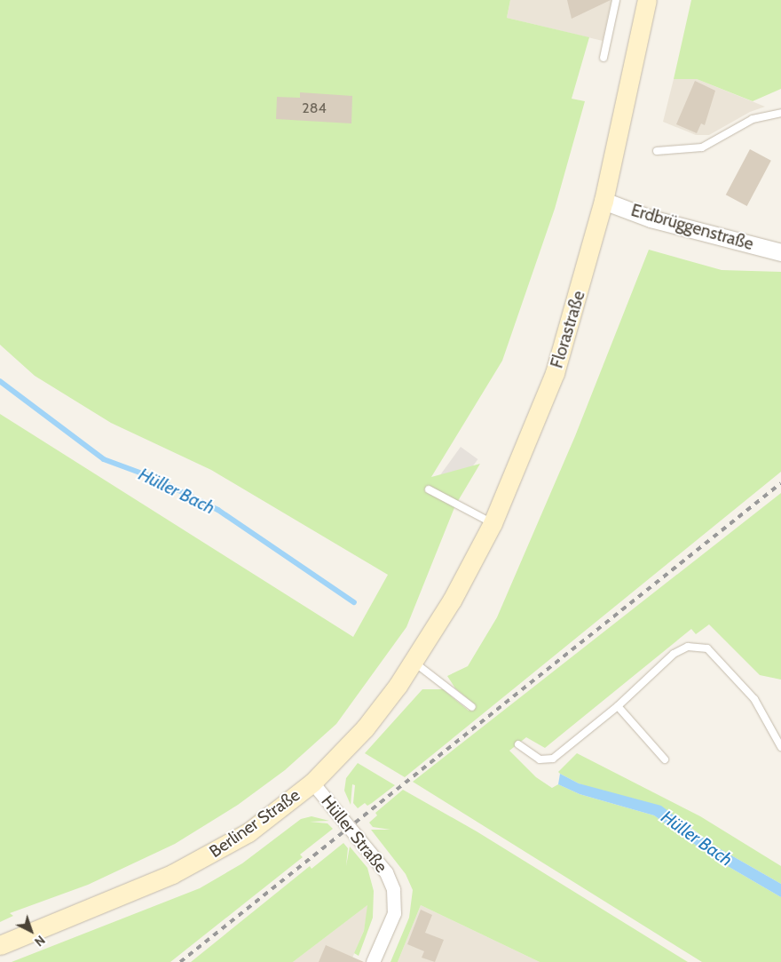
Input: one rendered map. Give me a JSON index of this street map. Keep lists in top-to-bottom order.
{
  "streets": {
    "main road": ["Florastraße", "Berliner Straße"],
    "street": ["Erdbrüggenstraße", "Hüller Straße"]
  },
  "crossings": [
    ["Erdbrüggenstraße", "Florastraße"],
    ["Florastraße", "Berliner Straße"],
    ["Berliner Straße", "Hüller Straße"]
  ],
  "water": ["Hüller Bach"],
  "house_numbers": ["284"],
  "north": "bottom right"
}
